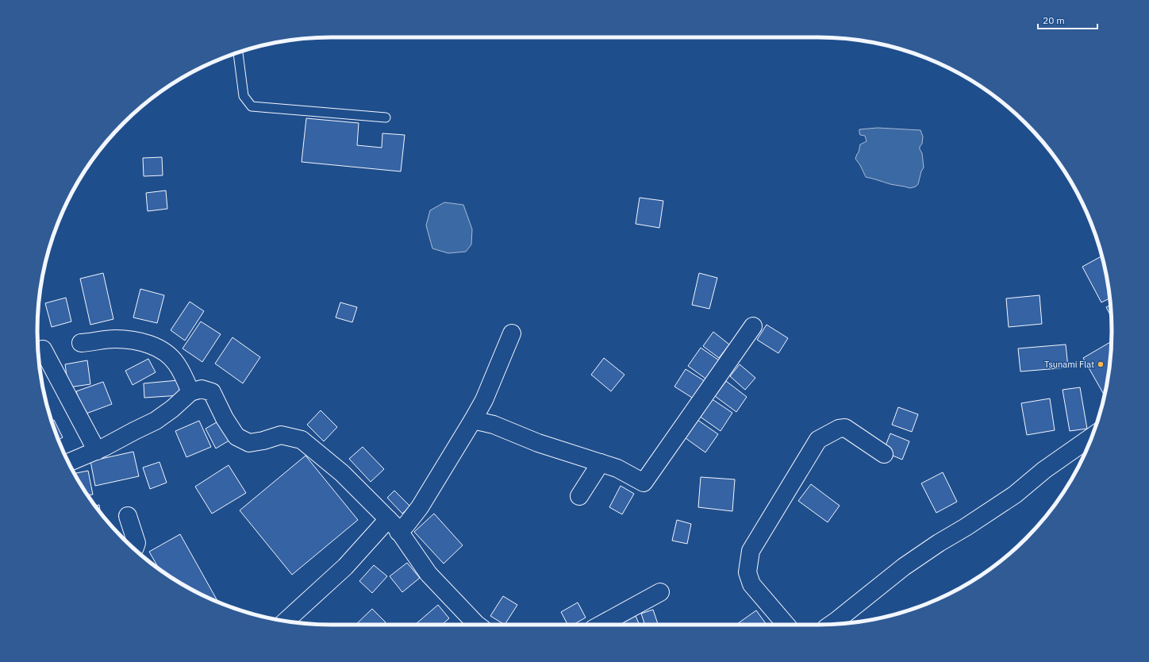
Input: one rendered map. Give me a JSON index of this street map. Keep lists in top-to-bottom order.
{
  "places": ["Tsunami Flat"],
  "scale_bar": "20 m"
}
